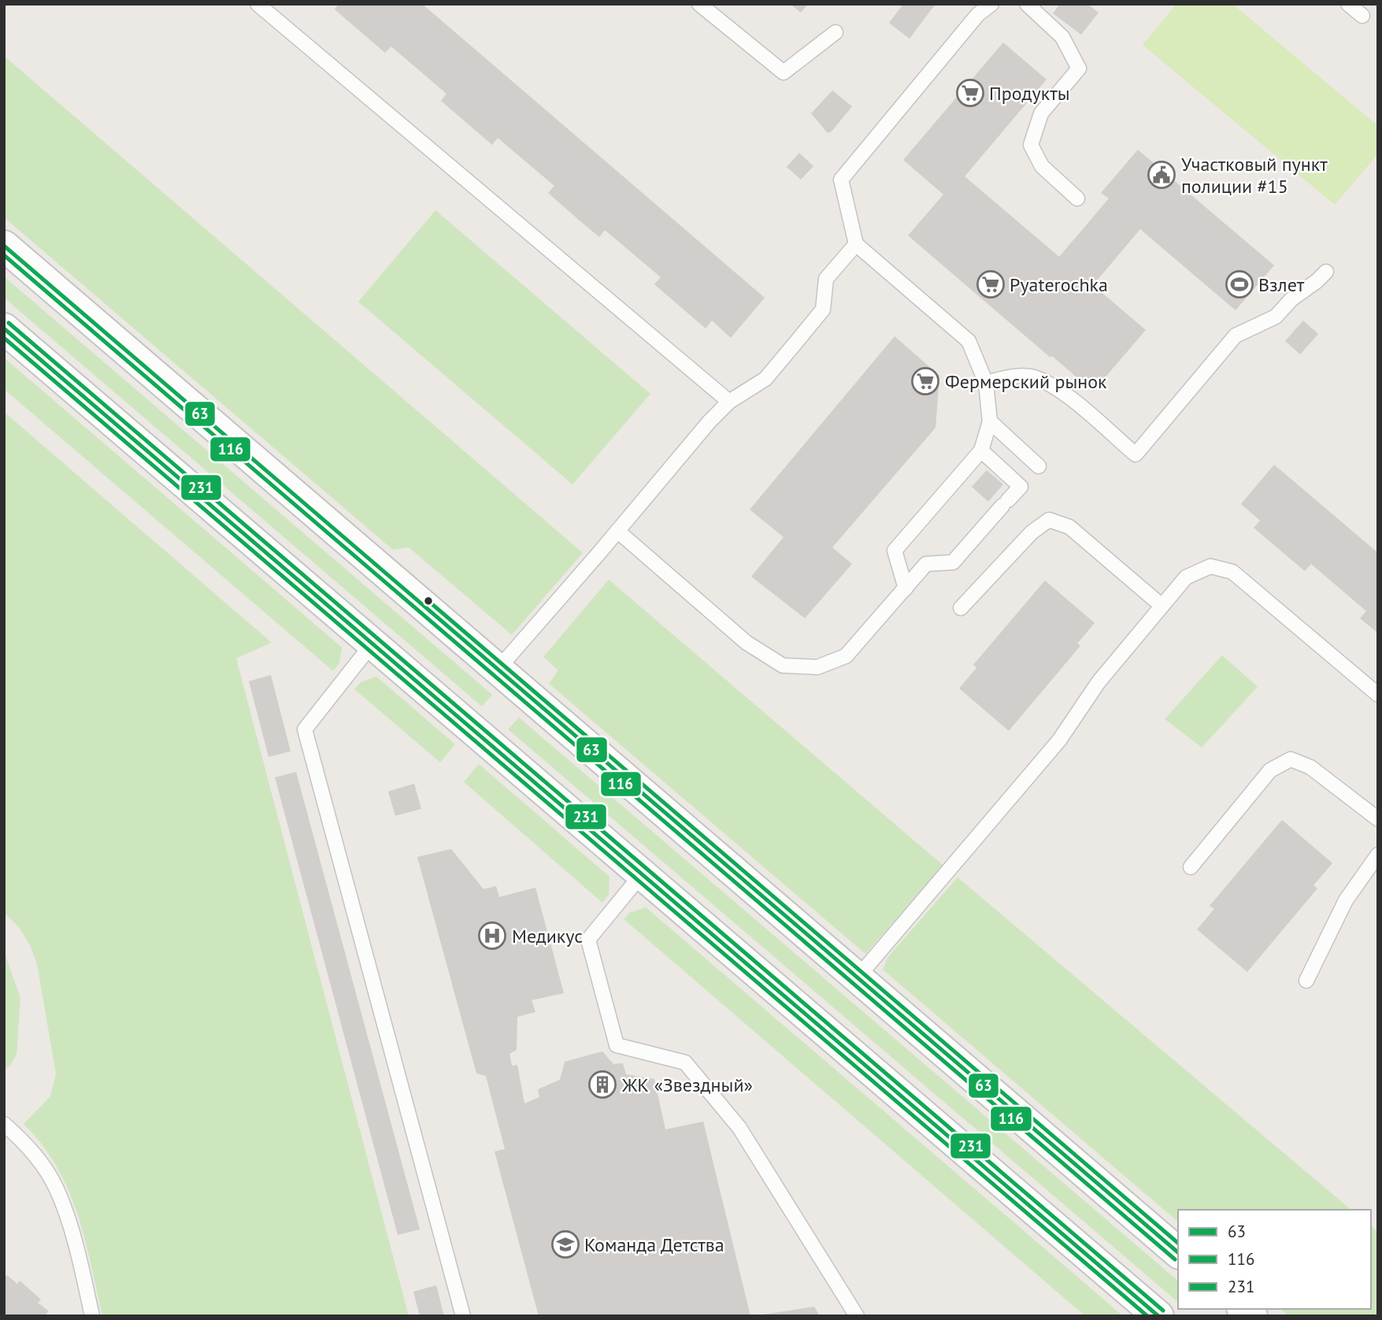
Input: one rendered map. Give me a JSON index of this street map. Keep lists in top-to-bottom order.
{
  "places": {
    "supermarket": ["Продукты", "Pyaterochka", "Фермерский рынок"],
    "public building": ["Участковый пункт полиции #15"],
    "sports": ["Взлет"],
    "hospital": ["Медикус"],
    "building": ["ЖК «Звездный»"],
    "school or university": ["Команда Детства"]
  },
  "lines": ["transit line 63", "transit line 116", "transit line 231"],
  "legend": ["63", "116", "231"]
}
